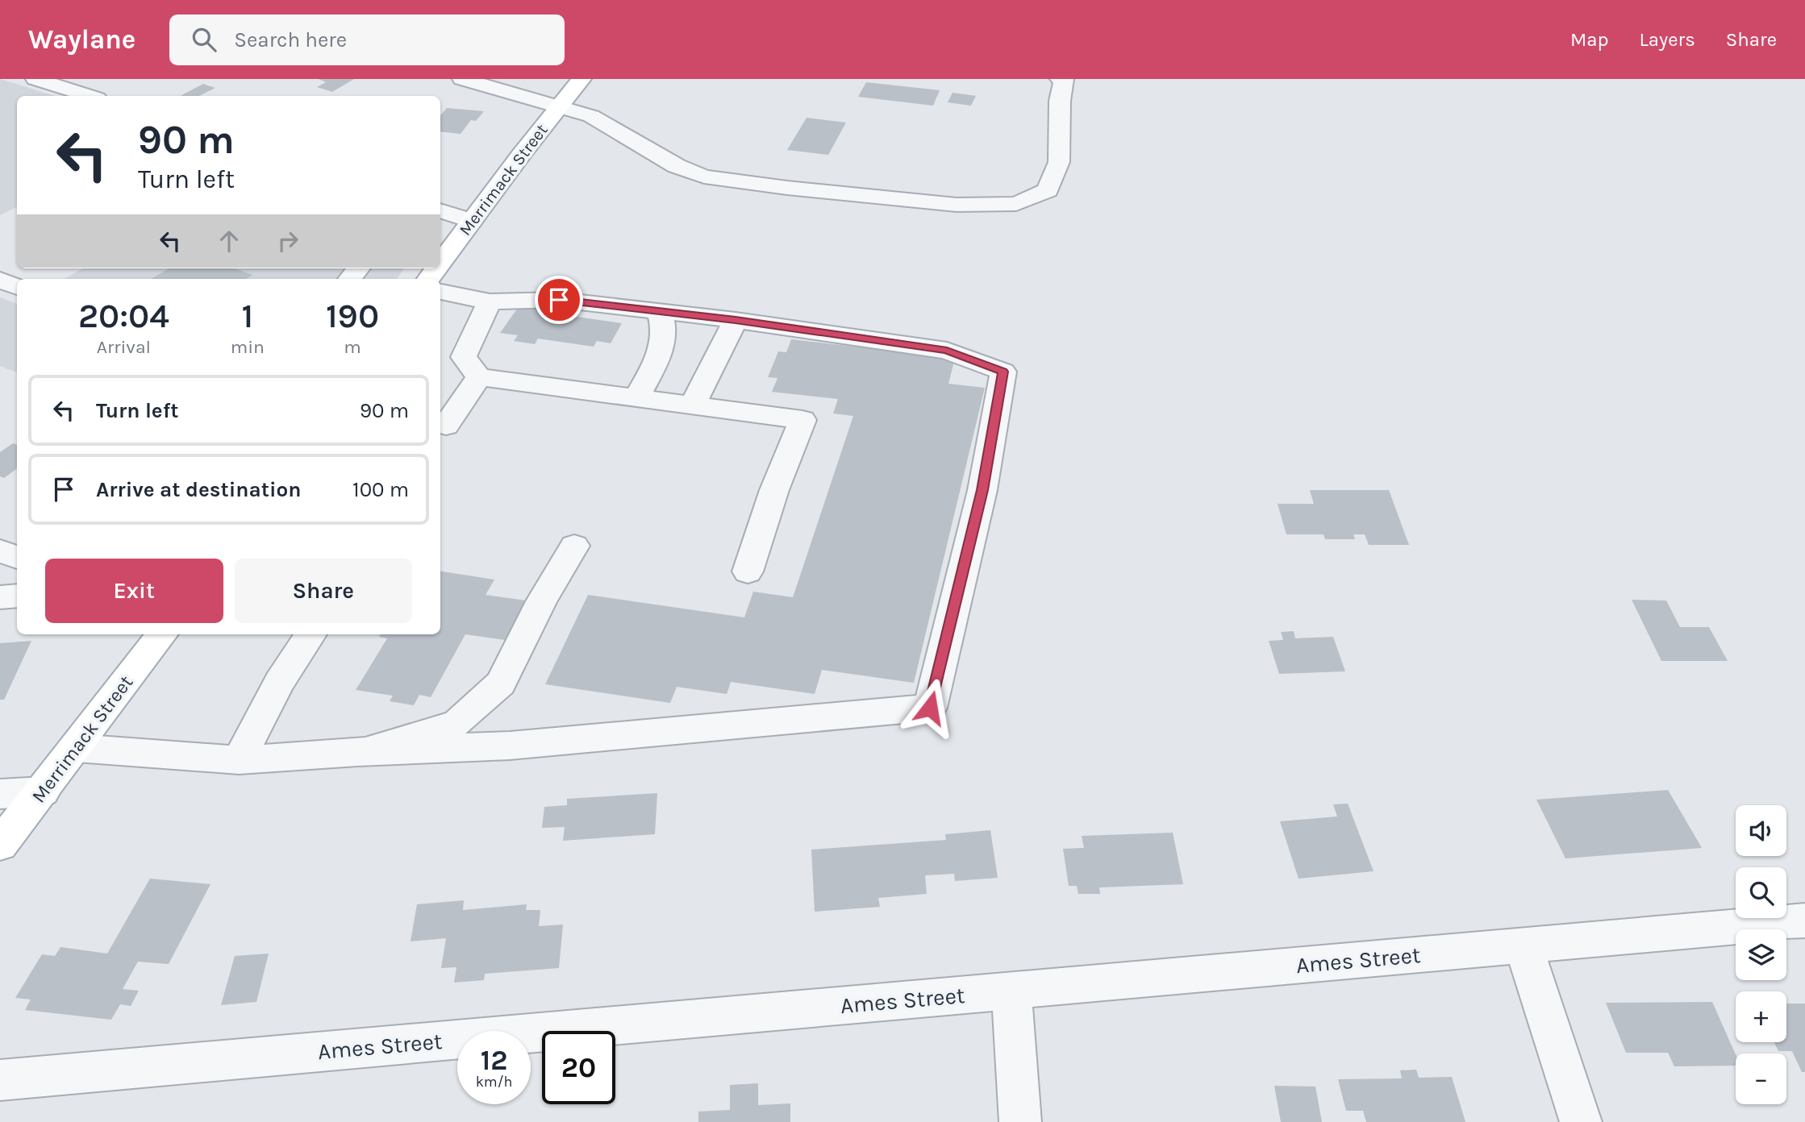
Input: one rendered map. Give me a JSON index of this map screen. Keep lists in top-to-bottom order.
{
  "streets": {
    "main road": ["Merrimack Street"],
    "street": ["Ames Street"]
  },
  "page": {
    "header": "Waylane",
    "search": "Search here",
    "nav": ["Map", "Layers", "Share"],
    "turn": ["90 m", "Turn left"],
    "eta": [
      "20:04",
      "Arrival",
      "1",
      "min",
      "190",
      "m"
    ],
    "list": [
      {
        "name": "Turn left",
        "value": "90 m"
      },
      {
        "name": "Arrive at destination",
        "value": "100 m"
      }
    ],
    "buttons": ["Exit", "Share"],
    "map_buttons": ["+", "−"],
    "speed": "12 km/h",
    "limit": "20"
  }
}
